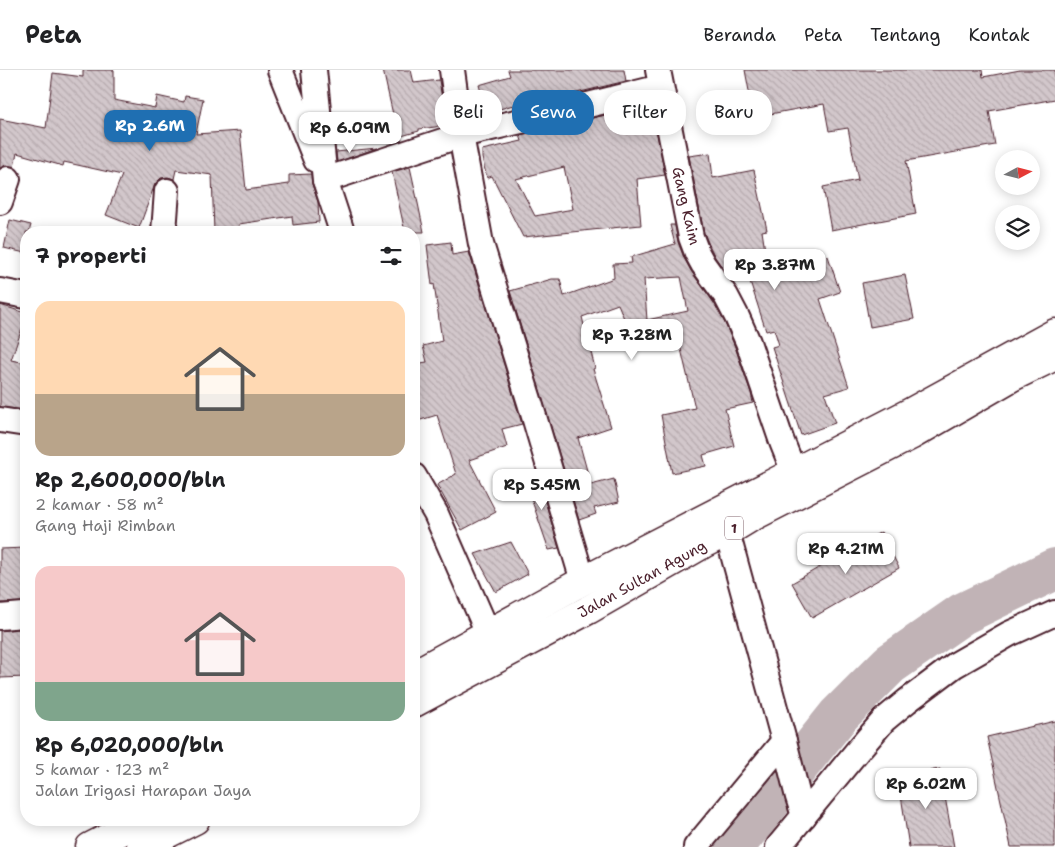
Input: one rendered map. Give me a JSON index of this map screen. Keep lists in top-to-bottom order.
{
  "streets": {
    "highway": ["1", "Jalan Sultan Agung"],
    "street": ["Gang Kaim"]
  },
  "crossings": [
    ["Gang Kaim", "Jalan Sultan Agung"]
  ],
  "north": "right",
  "page": {
    "header": "Peta",
    "nav": [
      "Beranda",
      "Peta",
      "Tentang",
      "Kontak"
    ],
    "chip": [
      "Beli",
      "Sewa",
      "Filter",
      "Baru"
    ],
    "price": [
      "Rp 2.6M",
      "Rp 6.09M",
      "Rp 3.87M",
      "Rp 7.28M",
      "Rp 5.45M",
      "Rp 4.21M",
      "Rp 6.02M"
    ],
    "heading": "7 properti",
    "list": [
      {
        "name": "Rp 2,600,000/bln",
        "note": "2 kamar · 58 m² · Gang Haji Rimban"
      },
      {
        "name": "Rp 6,020,000/bln",
        "note": "5 kamar · 123 m² · Jalan Irigasi Harapan Jaya"
      }
    ]
  }
}
